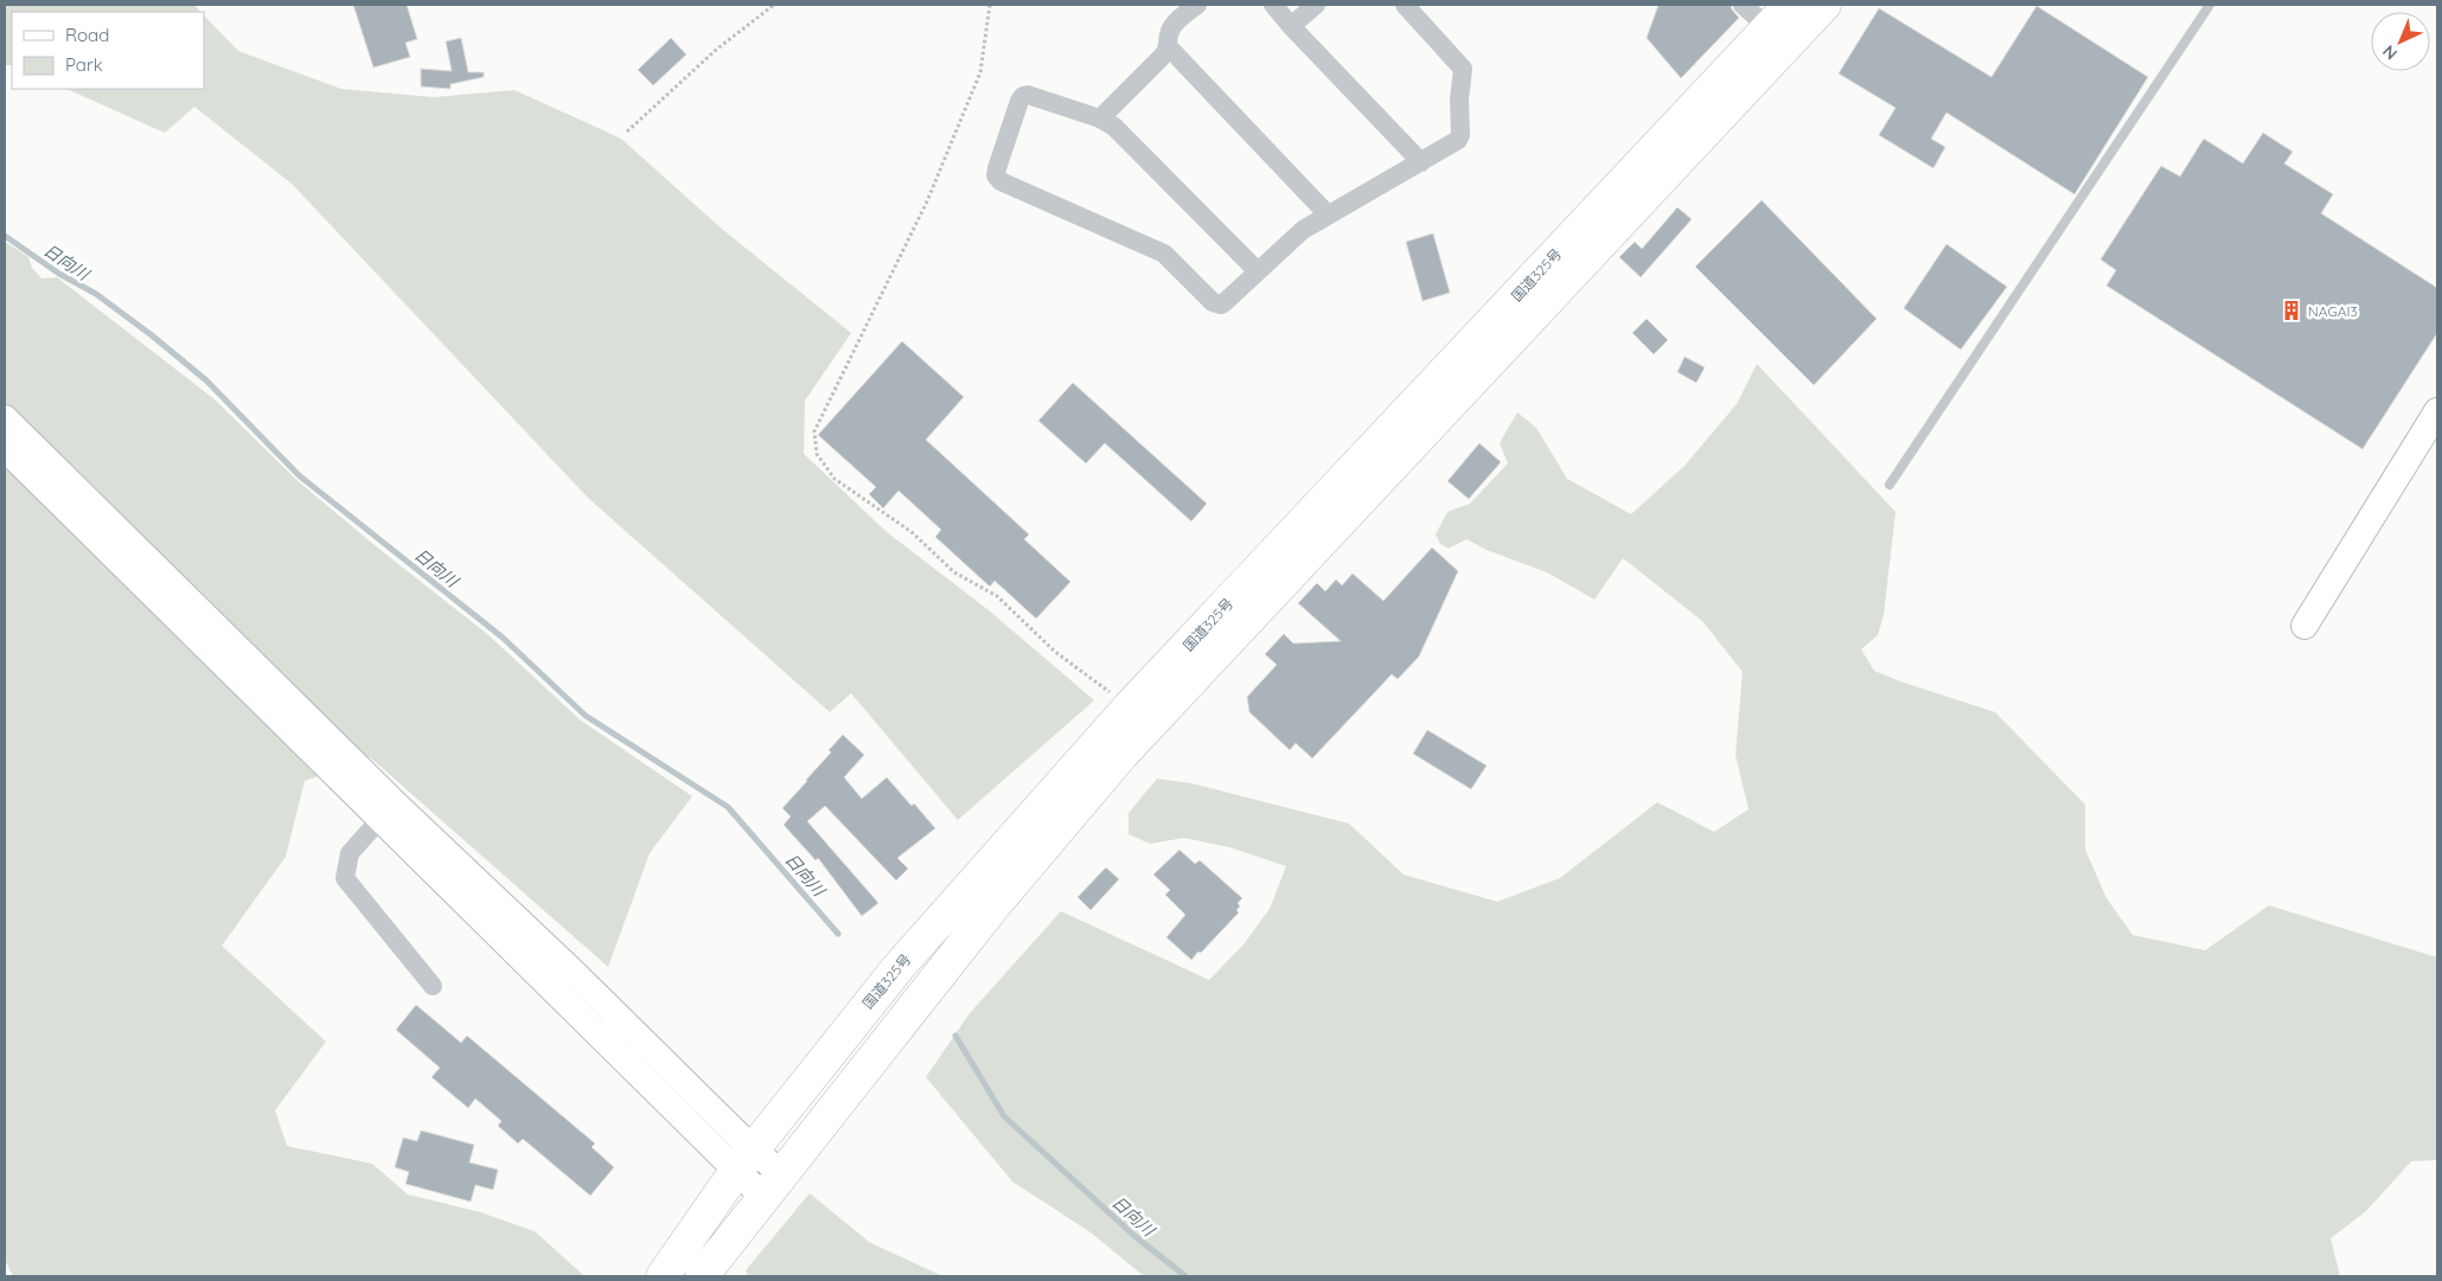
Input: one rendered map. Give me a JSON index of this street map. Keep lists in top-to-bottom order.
{
  "streets": {
    "highway": ["国道325号"]
  },
  "water": ["日向川"],
  "places": {
    "building": ["NAGAI3"]
  },
  "legend": ["Road", "Park"],
  "north": "bottom left"
}
